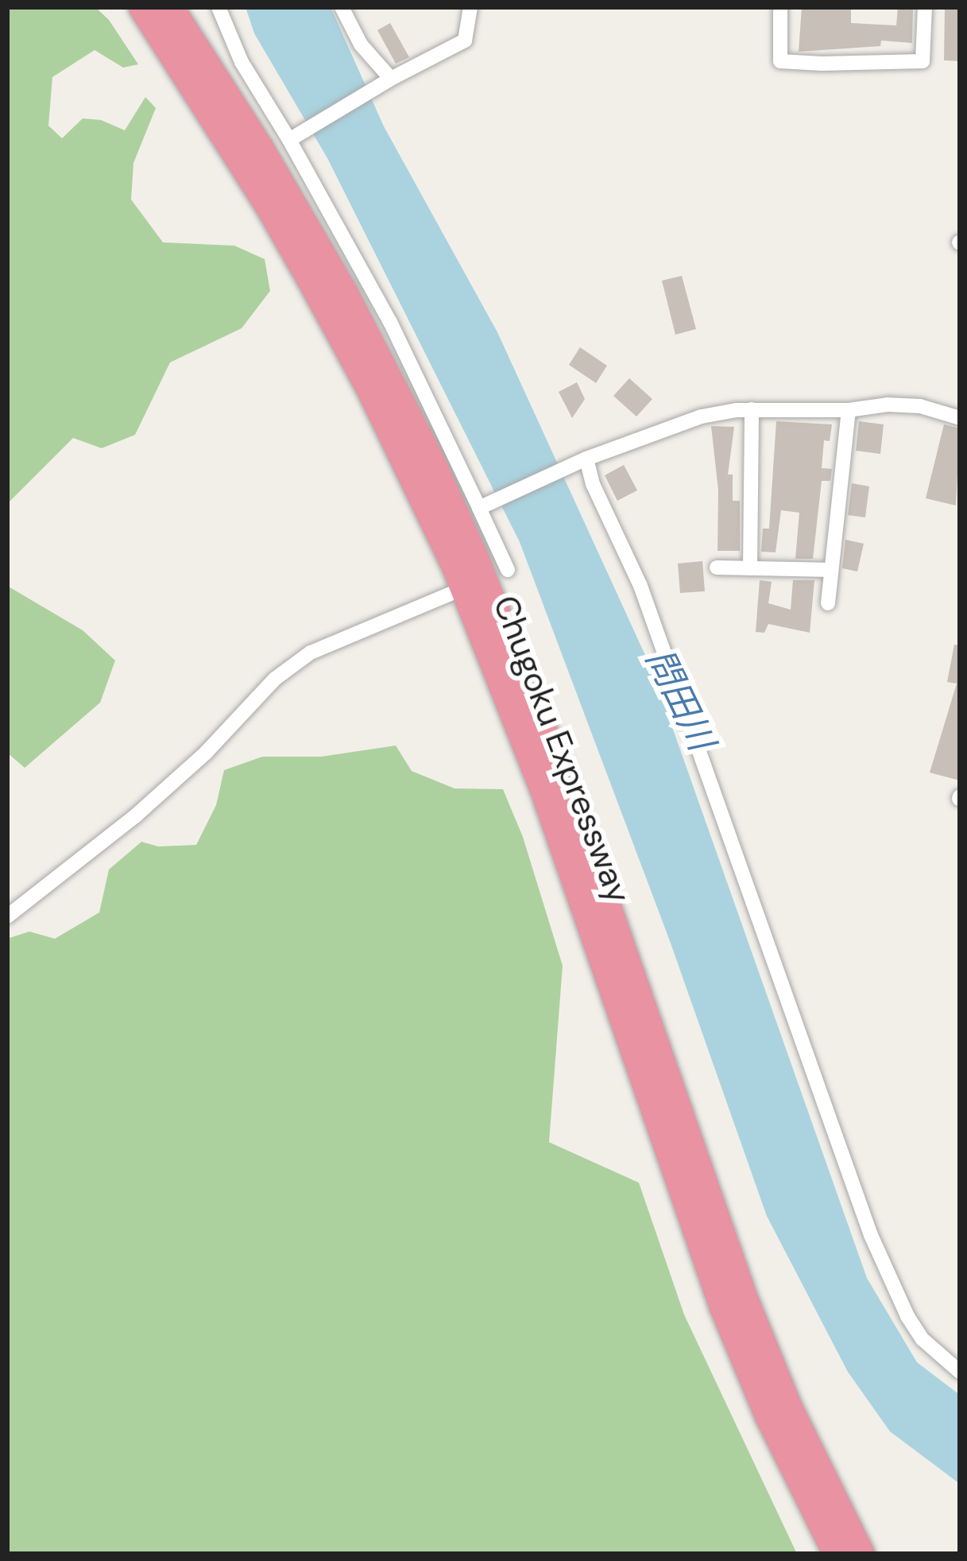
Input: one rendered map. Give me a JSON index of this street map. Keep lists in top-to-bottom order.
{
  "streets": {
    "highway": ["Chugoku Expressway"]
  },
  "water": ["問田川"]
}
